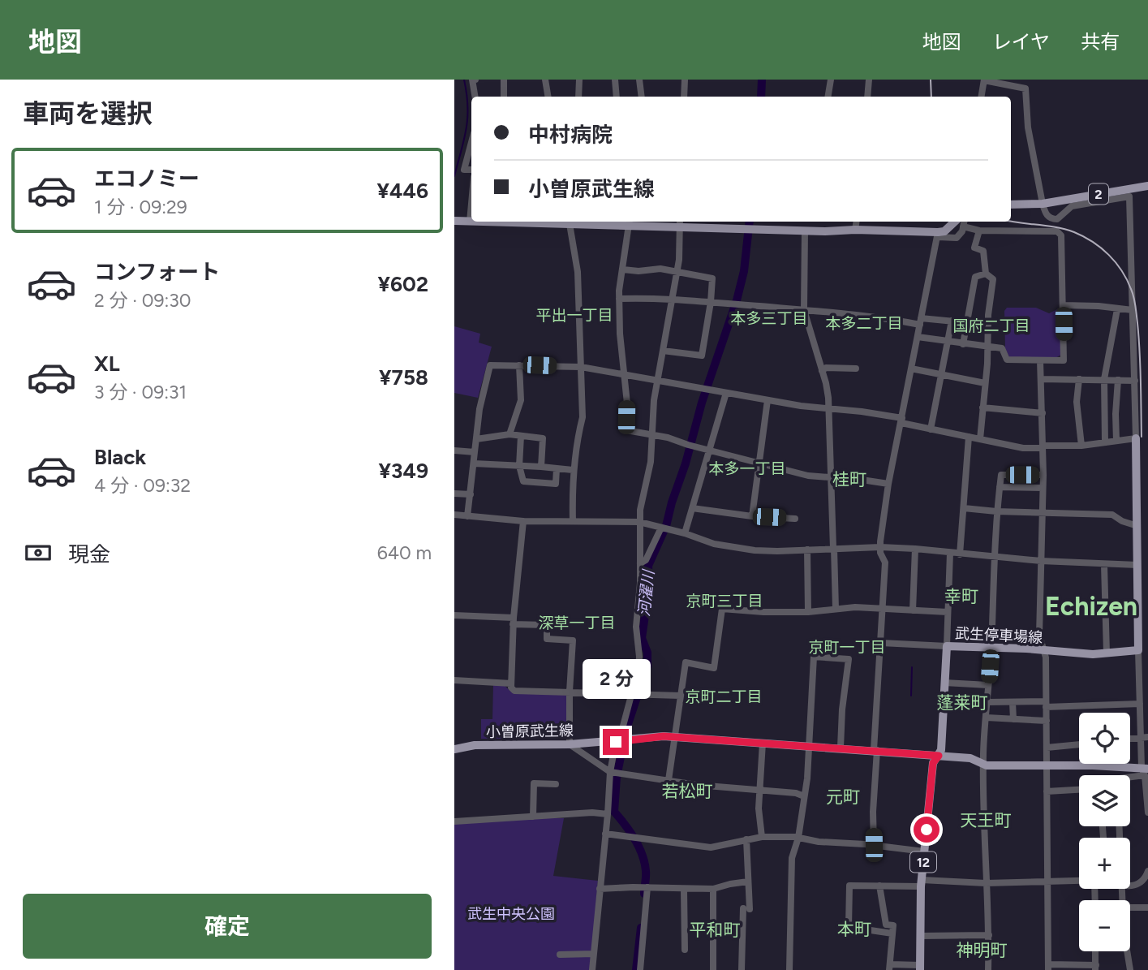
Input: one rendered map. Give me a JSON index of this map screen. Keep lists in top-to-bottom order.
{
  "streets": {
    "main road": [
      "2",
      "武生停車場線",
      "小曽原武生線",
      "12"
    ]
  },
  "crossings": [
    ["武生停車場線", "小曽原武生線"]
  ],
  "districts": [
    "平出一丁目",
    "本多三丁目",
    "本多二丁目",
    "国府二丁目",
    "本多一丁目",
    "桂町",
    "幸町",
    "京町三丁目",
    "Echizen",
    "深草一丁目",
    "京町一丁目",
    "京町二丁目",
    "蓬莱町",
    "若松町",
    "元町",
    "天王町",
    "本町",
    "平和町",
    "神明町"
  ],
  "water": ["河濯川"],
  "parks": ["武生中央公園"],
  "page": {
    "header": "地図",
    "nav": ["地図", "レイヤ", "共有"],
    "heading": "車両を選択",
    "banner": ["中村病院", "小曽原武生線"],
    "list": [
      {
        "name": "エコノミー",
        "note": "1 分 · 09:29",
        "value": "¥446"
      },
      {
        "name": "コンフォート",
        "note": "2 分 · 09:30",
        "value": "¥602"
      },
      {
        "name": "XL",
        "note": "3 分 · 09:31",
        "value": "¥758"
      },
      {
        "name": "Black",
        "note": "4 分 · 09:32",
        "value": "¥349"
      }
    ],
    "pay": ["現金", "640 m"],
    "bubble": "2 分",
    "map_buttons": ["+", "−"],
    "buttons": "確定"
  }
}
